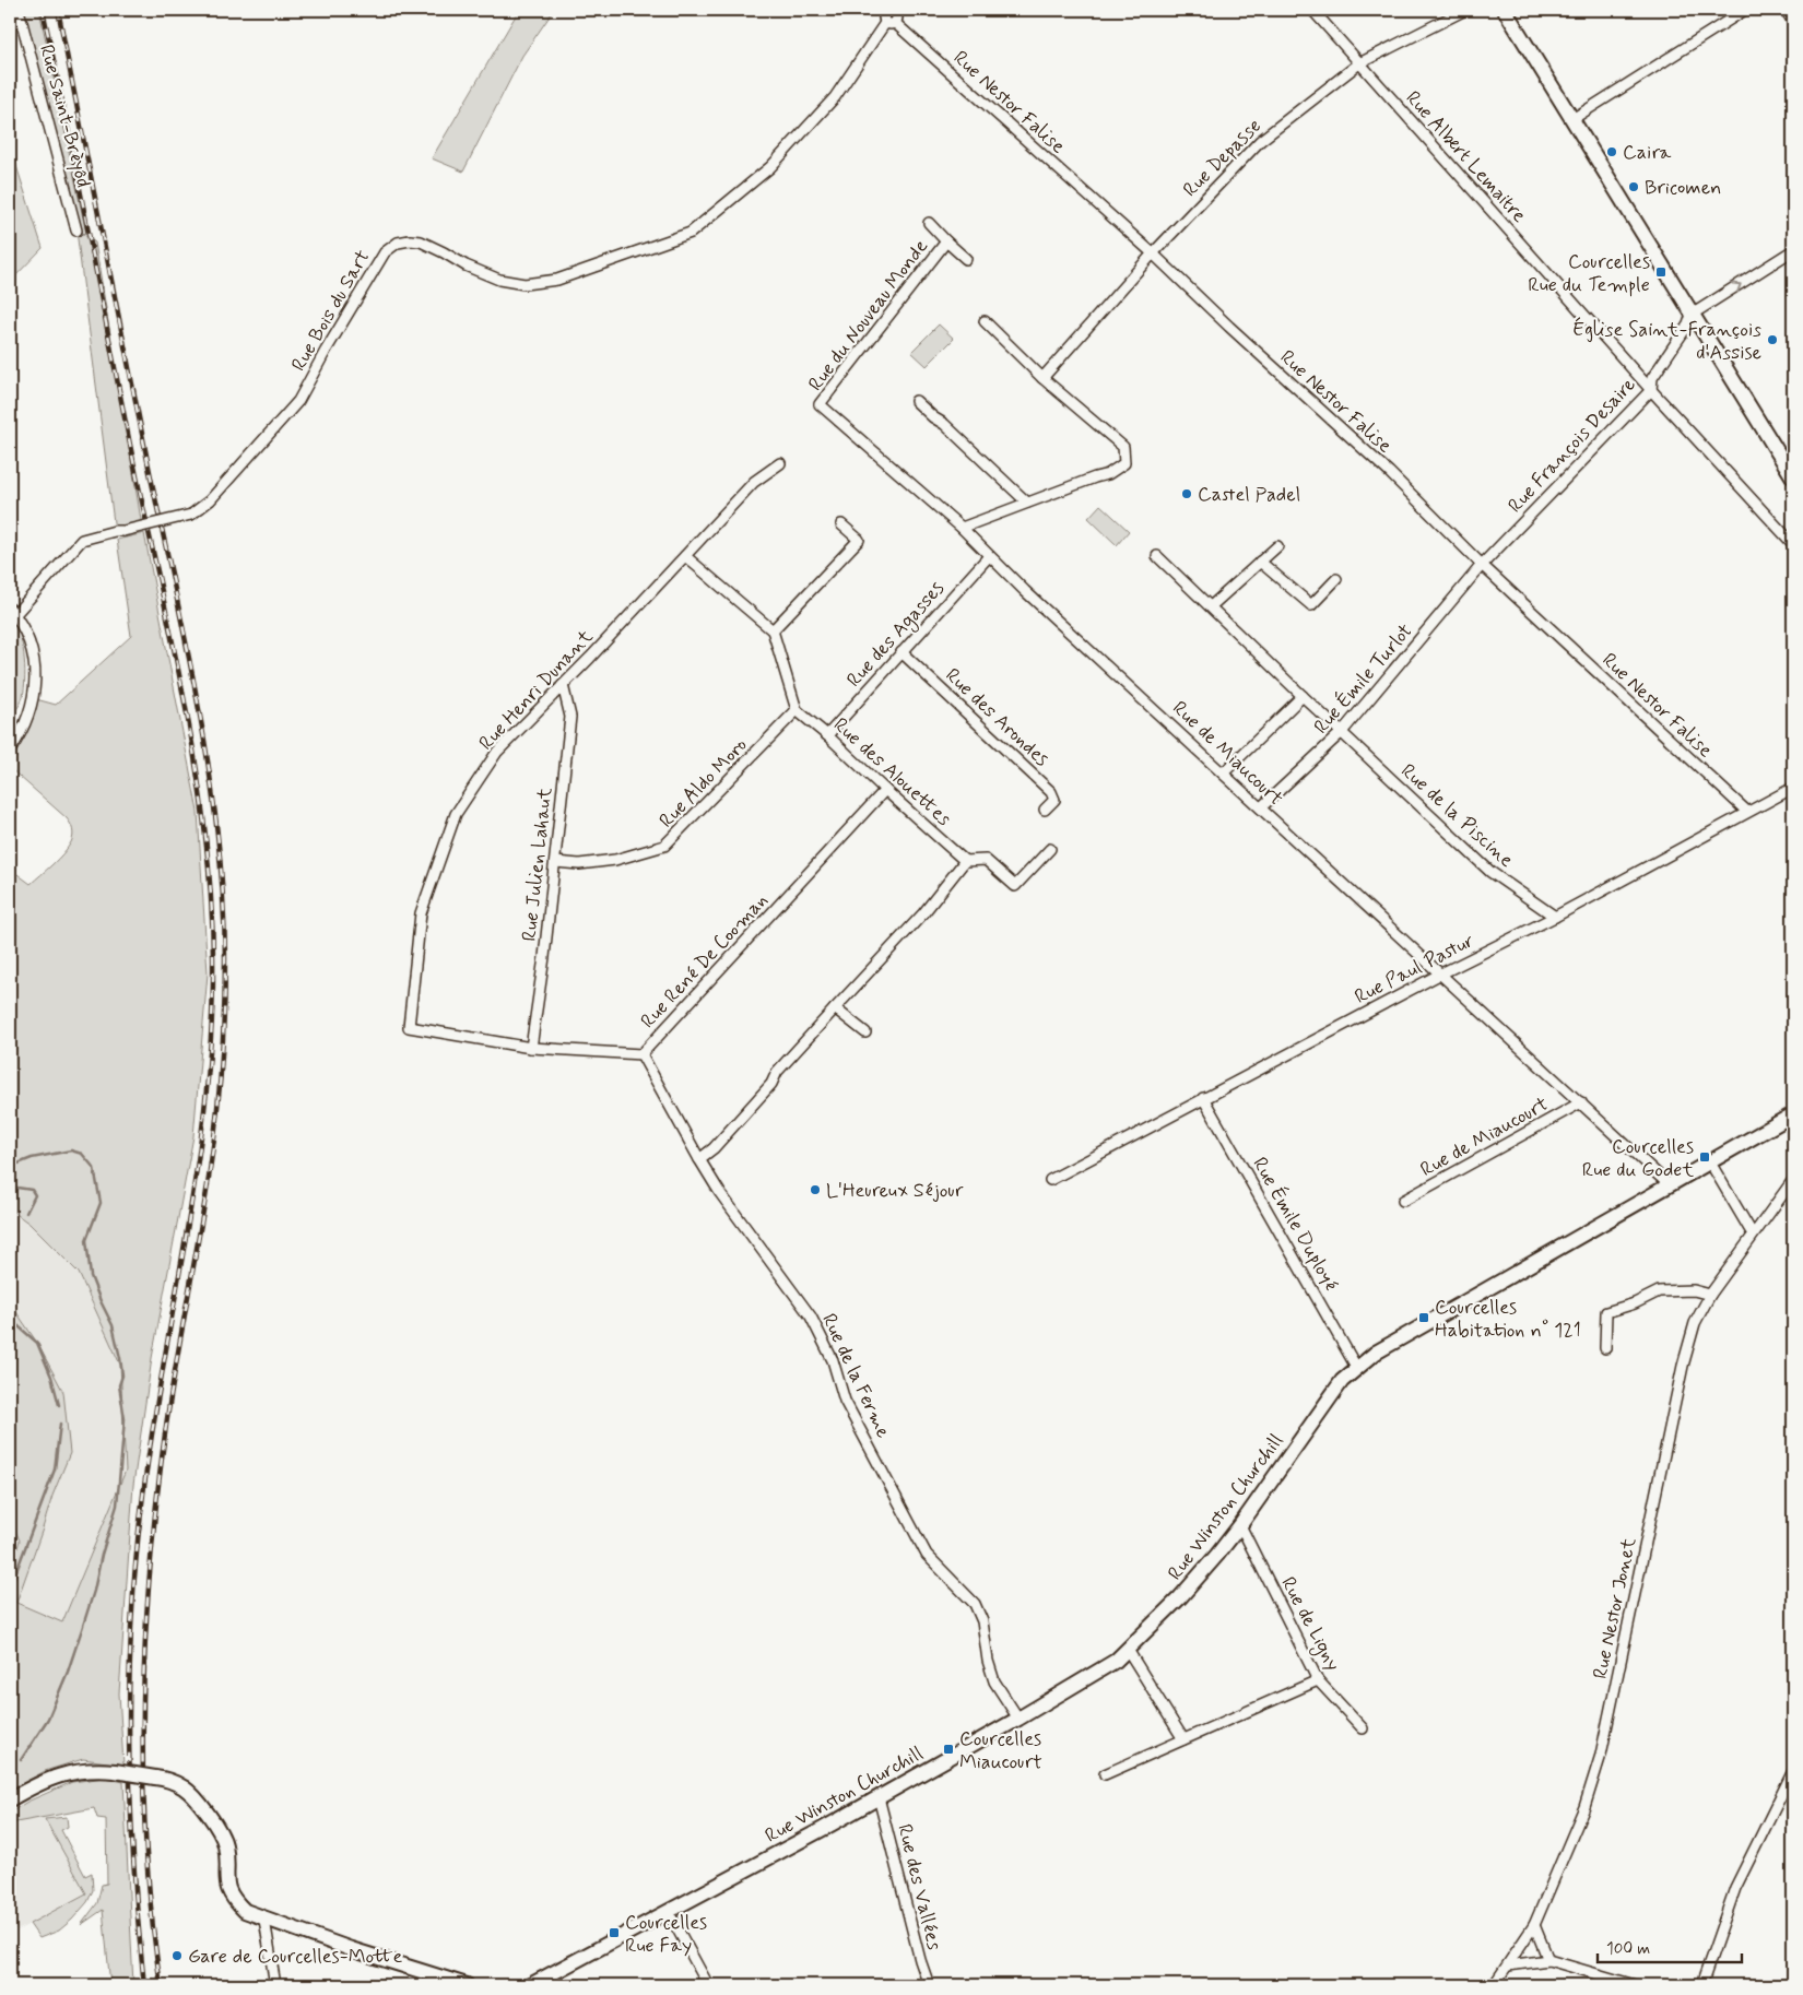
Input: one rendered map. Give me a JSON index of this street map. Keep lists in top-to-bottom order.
{
  "streets": {
    "main road": ["Rue Winston Churchill"],
    "street": [
      "Rue Nestor Falise",
      "Rue Saint-Brèyôd",
      "Rue Albert Lemaitre",
      "Rue Depasse",
      "Rue Bois du Sart",
      "Rue du Nouveau Monde",
      "Rue François Desaire",
      "Rue des Agasses",
      "Rue Émile Turlot",
      "Rue Henri Dunant",
      "Rue des Arondes",
      "Rue de Miaucourt",
      "Rue des Alouettes",
      "Rue Aldo Moro",
      "Rue de la Piscine",
      "Rue Julien Lahaut",
      "Rue René De Cooman",
      "Rue Paul Pastur",
      "Rue Émile Duployé",
      "Rue de la Ferme",
      "Rue Nestor Jonet",
      "Rue de Ligny",
      "Rue des Vallées"
    ]
  },
  "crossings": [
    ["Rue Nestor Falise", "Rue Depasse"],
    ["Rue Nestor Falise", "Rue Bois du Sart"],
    ["Rue Nestor Falise", "Rue François Desaire"],
    ["Rue Nestor Falise", "Rue Émile Turlot"],
    ["Rue Nestor Falise", "Rue Paul Pastur"],
    ["Rue Albert Lemaitre", "Rue Depasse"],
    ["Rue Albert Lemaitre", "Rue François Desaire"],
    ["Rue du Nouveau Monde", "Rue de Miaucourt"],
    ["Rue François Desaire", "Rue Émile Turlot"],
    ["Rue des Agasses", "Rue des Arondes"],
    ["Rue des Agasses", "Rue de Miaucourt"],
    ["Rue des Agasses", "Rue des Alouettes"],
    ["Rue Émile Turlot", "Rue de Miaucourt"],
    ["Rue Émile Turlot", "Rue de la Piscine"],
    ["Rue Henri Dunant", "Rue Julien Lahaut"],
    ["Rue Henri Dunant", "Rue René De Cooman"],
    ["Rue de Miaucourt", "Rue Paul Pastur"],
    ["Rue de Miaucourt", "Rue Winston Churchill"],
    ["Rue des Alouettes", "Rue Aldo Moro"],
    ["Rue des Alouettes", "Rue René De Cooman"],
    ["Rue Aldo Moro", "Rue Julien Lahaut"],
    ["Rue de la Piscine", "Rue Paul Pastur"],
    ["Rue Julien Lahaut", "Rue René De Cooman"],
    ["Rue René De Cooman", "Rue de la Ferme"],
    ["Rue Paul Pastur", "Rue Émile Duployé"],
    ["Rue Émile Duployé", "Rue Winston Churchill"],
    ["Rue de la Ferme", "Rue Winston Churchill"],
    ["Rue Winston Churchill", "Rue de Ligny"],
    ["Rue Winston Churchill", "Rue des Vallées"]
  ],
  "places": {
    "other": [
      "Caira",
      "Bricomen",
      "Église Saint-François d'Assise",
      "Castel Padel",
      "L'Heureux Séjour",
      "Gare de Courcelles-Motte"
    ],
    "transit": [
      "Courcelles Rue du Temple",
      "Courcelles Rue du Godet",
      "Courcelles Habitation n° 121",
      "Courcelles Miaucourt",
      "Courcelles Rue Fay"
    ]
  },
  "scale_bar": "100 m"
}
